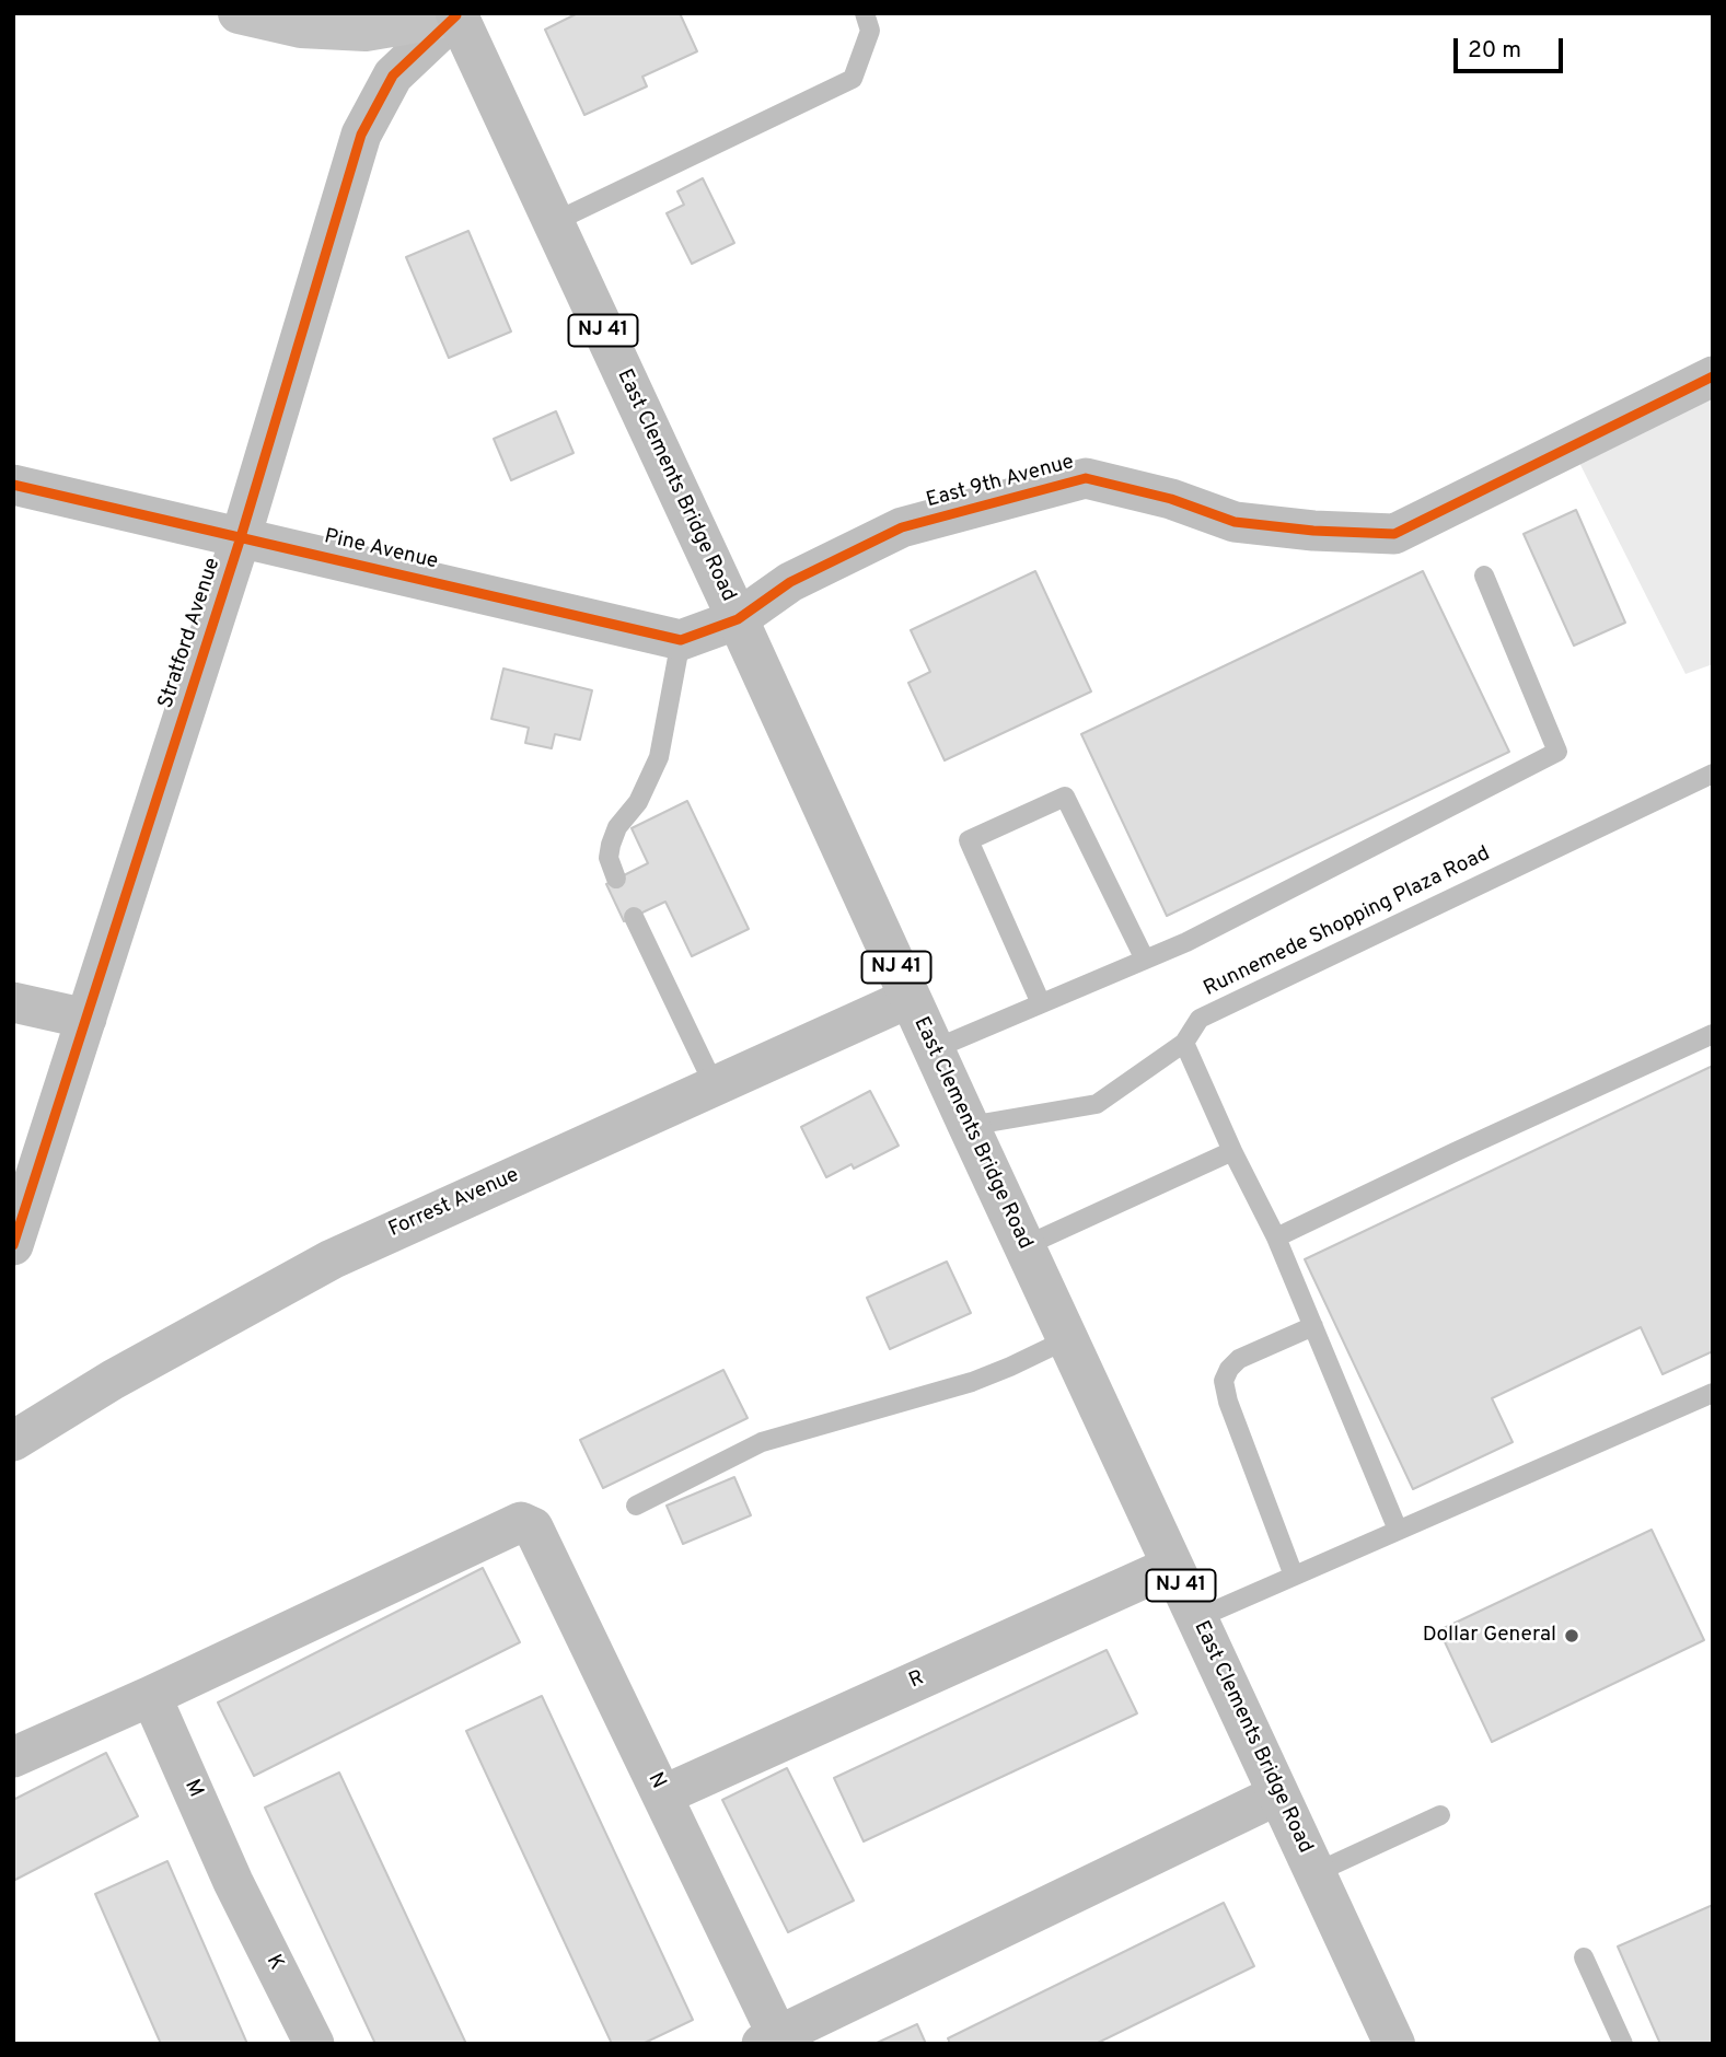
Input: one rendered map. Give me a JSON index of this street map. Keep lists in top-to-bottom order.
{
  "streets": {
    "main road": ["NJ 41", "East Clements Bridge Road"],
    "street": [
      "East 9th Avenue",
      "Pine Avenue",
      "Stratford Avenue",
      "Forrest Avenue",
      "R",
      "N",
      "M",
      "K"
    ],
    "lane": ["Runnemede Shopping Plaza Road"]
  },
  "crossings": [
    ["East 9th Avenue", "East Clements Bridge Road"],
    ["East Clements Bridge Road", "Stratford Avenue"],
    ["East Clements Bridge Road", "Runnemede Shopping Plaza Road"],
    ["East Clements Bridge Road", "Forrest Avenue"],
    ["East Clements Bridge Road", "R"],
    ["Pine Avenue", "Stratford Avenue"],
    ["R", "N"],
    ["N", "M"],
    ["M", "K"]
  ],
  "places": ["Dollar General"],
  "scale_bar": "20 m"
}
